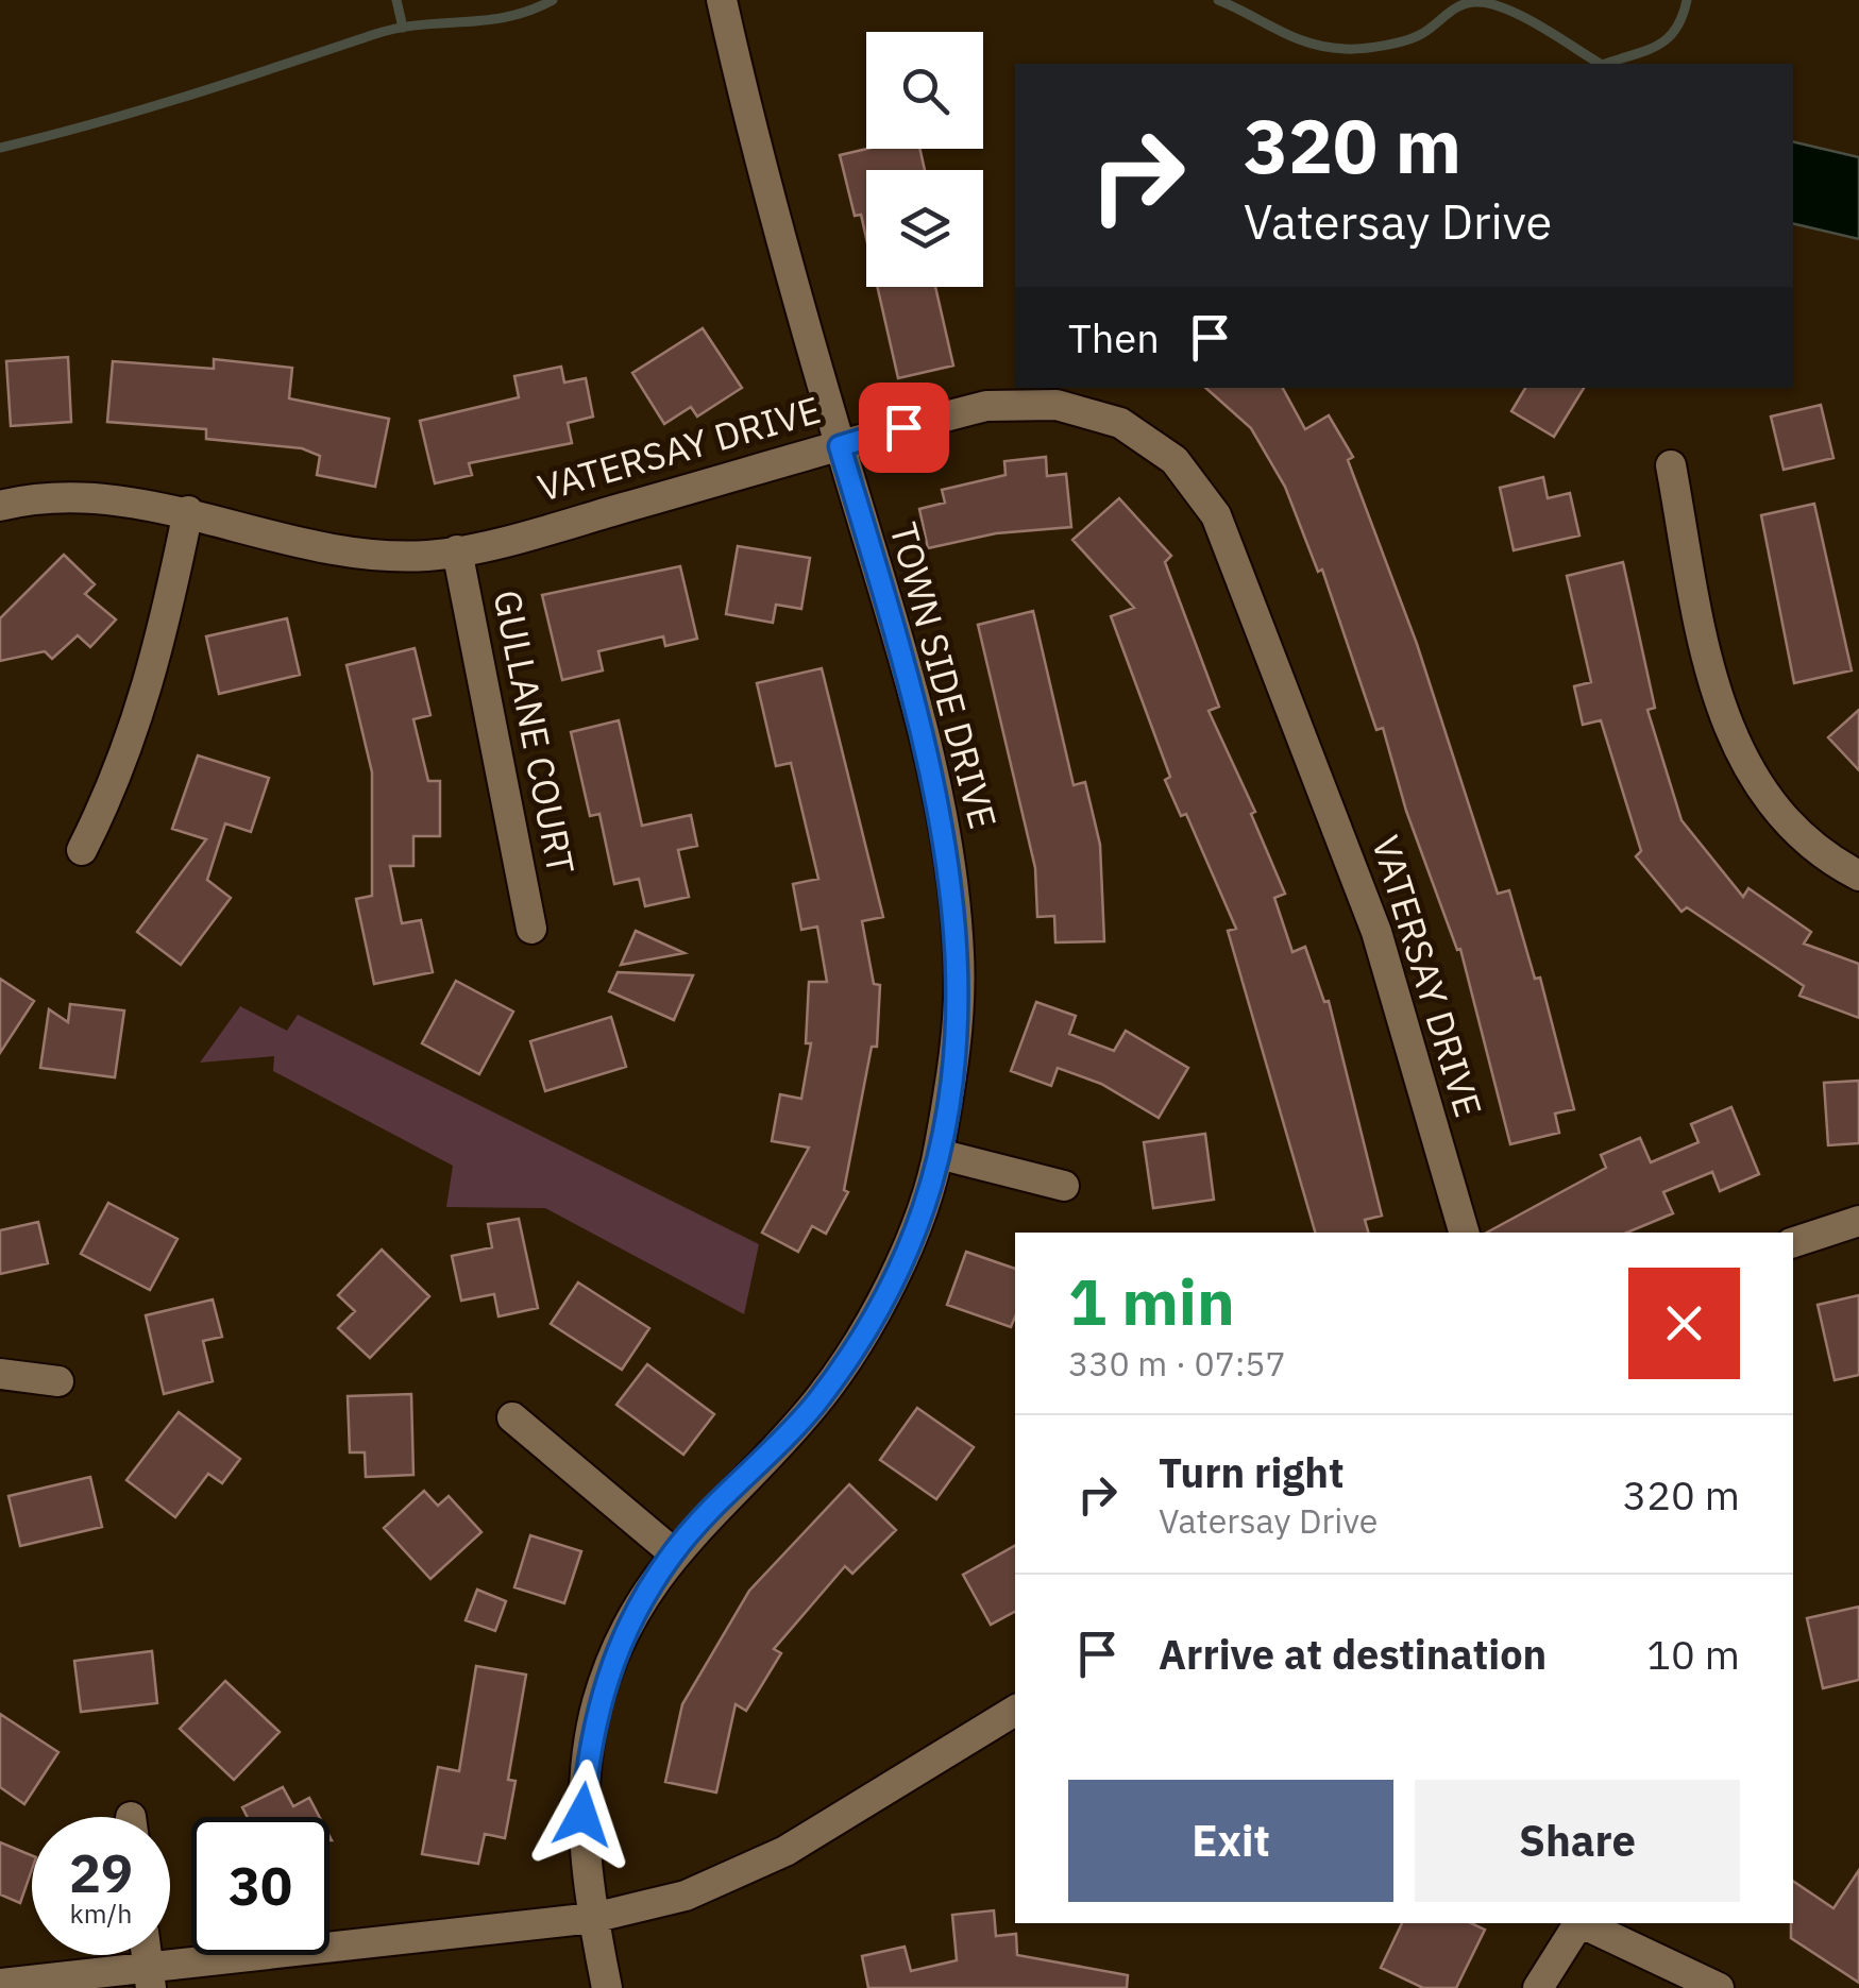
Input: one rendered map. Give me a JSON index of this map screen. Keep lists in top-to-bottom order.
{
  "streets": {
    "street": ["VATERSAY DRIVE", "TOWN SIDE DRIVE", "GULLANE COURT"]
  },
  "crossings": [
    ["VATERSAY DRIVE", "TOWN SIDE DRIVE"],
    ["VATERSAY DRIVE", "GULLANE COURT"]
  ],
  "page": {
    "turn": ["320 m", "Vatersay Drive"],
    "then": "Then",
    "heading": ["1 min", "330 m · 07:57"],
    "list": [
      {
        "name": "Turn right",
        "note": "Vatersay Drive",
        "value": "320 m"
      },
      {
        "name": "Arrive at destination",
        "value": "10 m"
      }
    ],
    "buttons": ["Exit", "Share"],
    "speed": "29 km/h",
    "limit": "30"
  }
}
